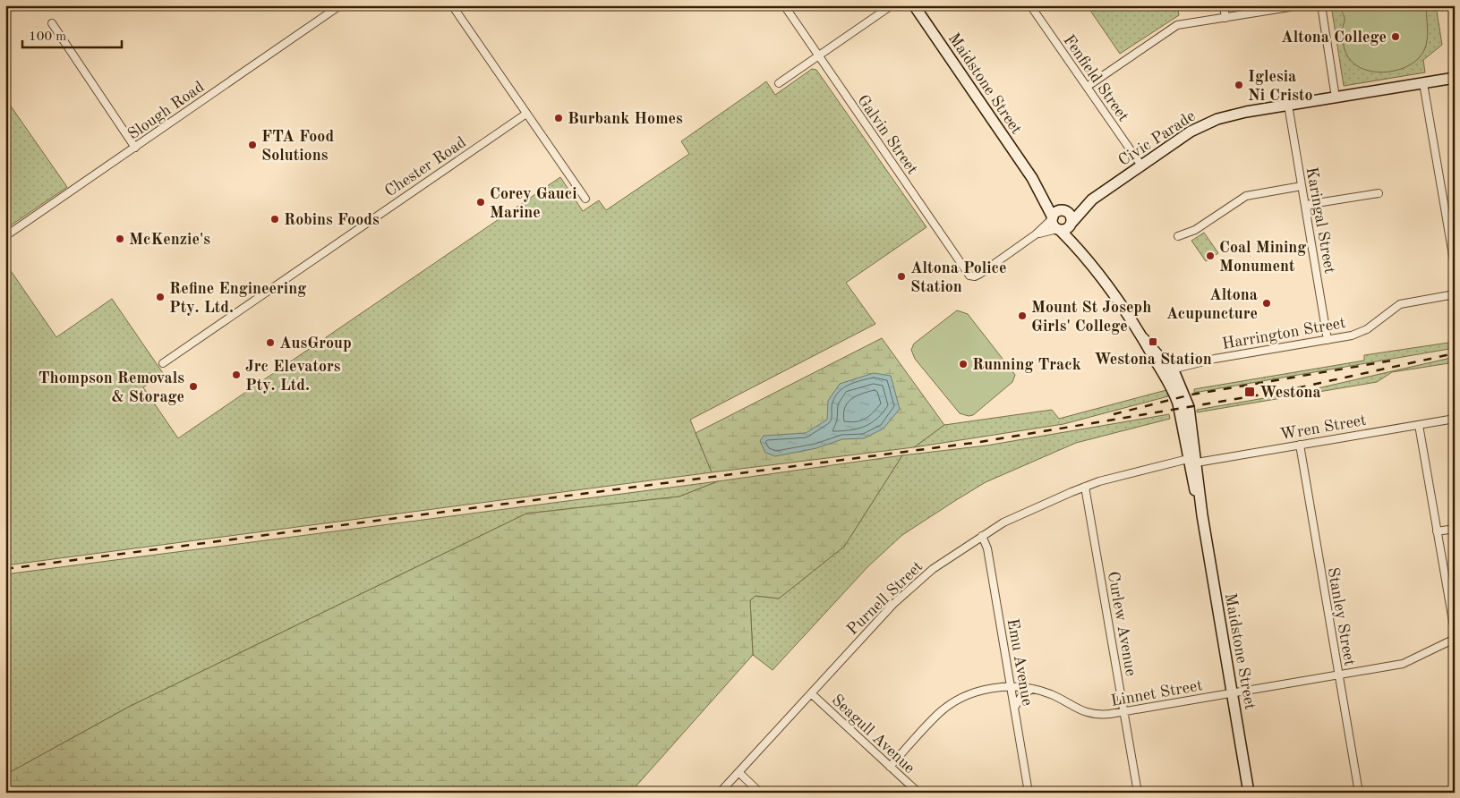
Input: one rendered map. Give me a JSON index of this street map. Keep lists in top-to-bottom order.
{
  "streets": {
    "main road": ["Maidstone Street", "Civic Parade"],
    "street": [
      "Fenfield Street",
      "Slough Road",
      "Galvin Street",
      "Chester Road",
      "Karingal Street",
      "Harrington Street",
      "Wren Street",
      "Purnell Street",
      "Stanley Street",
      "Curlew Avenue",
      "Emu Avenue",
      "Linnet Street",
      "Seagull Avenue"
    ]
  },
  "crossings": [
    ["Fenfield Street", "Civic Parade"],
    ["Maidstone Street", "Galvin Street"],
    ["Maidstone Street", "Civic Parade"],
    ["Maidstone Street", "Harrington Street"],
    ["Maidstone Street", "Wren Street"],
    ["Maidstone Street", "Purnell Street"],
    ["Maidstone Street", "Linnet Street"],
    ["Galvin Street", "Civic Parade"],
    ["Civic Parade", "Karingal Street"],
    ["Karingal Street", "Harrington Street"],
    ["Wren Street", "Purnell Street"],
    ["Wren Street", "Stanley Street"],
    ["Purnell Street", "Curlew Avenue"],
    ["Purnell Street", "Emu Avenue"],
    ["Purnell Street", "Seagull Avenue"],
    ["Stanley Street", "Linnet Street"],
    ["Curlew Avenue", "Linnet Street"],
    ["Emu Avenue", "Linnet Street"],
    ["Linnet Street", "Seagull Avenue"]
  ],
  "places": {
    "other": [
      "Altona College",
      "Iglesia Ni Cristo",
      "Burbank Homes",
      "FTA Food Solutions",
      "Corey Gauci Marine",
      "Robins Foods",
      "McKenzie's",
      "Coal Mining Monument",
      "Altona Police Station",
      "Refine Engineering Pty. Ltd.",
      "Altona Acupuncture",
      "Mount St Joseph Girls' College",
      "AusGroup",
      "Running Track",
      "Jrc Elevators Pty. Ltd.",
      "Thompson Removals & Storage"
    ],
    "transit": ["Westona Station", "Westona"]
  },
  "scale_bar": "100 m"
}
